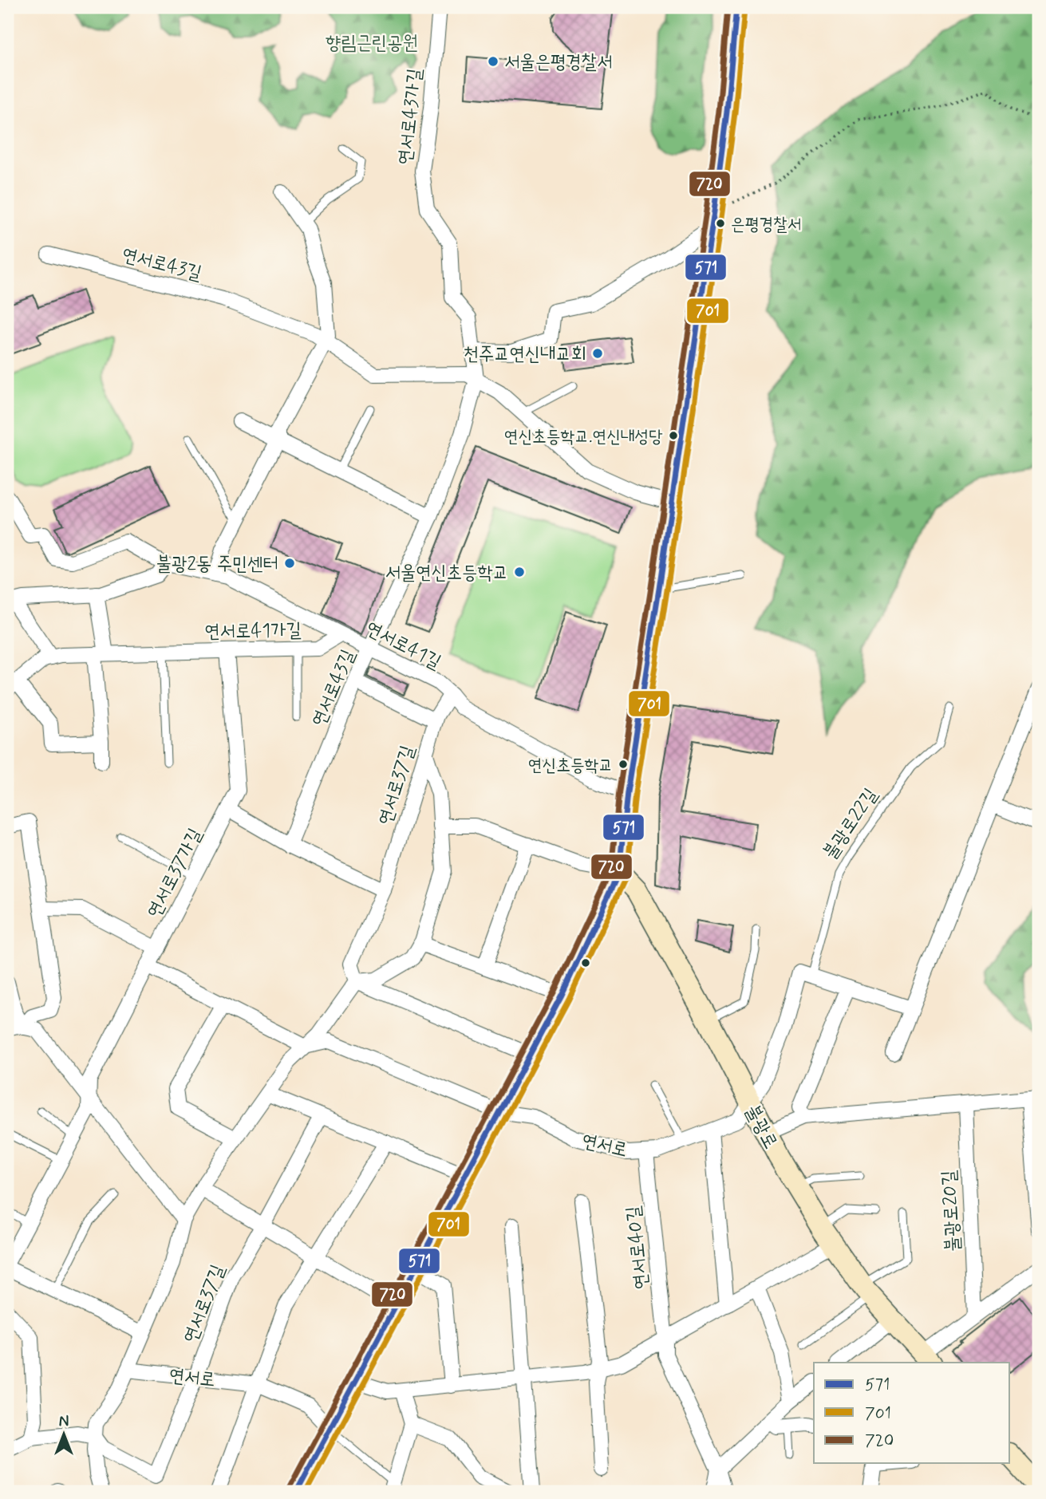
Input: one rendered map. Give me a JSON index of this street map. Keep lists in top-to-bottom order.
{
  "streets": {
    "main road": ["불광로"],
    "street": [
      "연서로43가길",
      "연서로43길",
      "연서로41가길",
      "연서로41길",
      "연서로37길",
      "연서로37가길",
      "연서로",
      "불광로20길",
      "연서로40길"
    ],
    "lane": ["불광로22길"]
  },
  "crossings": [
    ["연서로43가길", "연서로43길"],
    ["연서로43길", "연서로41길"],
    ["연서로41가길", "연서로41길"],
    ["연서로41가길", "연서로37가길"],
    ["연서로41길", "연서로37길"],
    ["연서로37길", "연서로"],
    ["불광로", "연서로"],
    ["연서로", "연서로40길"]
  ],
  "parks": ["향림근린공원"],
  "places": [
    "서울은평경찰서",
    "은평경찰서",
    "천주교연신내교회",
    "연신초등학교.연신내성당",
    "불광2동 주민센터",
    "서울연신초등학교",
    "연신초등학교"
  ],
  "lines": ["transit line 571", "transit line 720", "transit line 701"],
  "legend": ["571", "701", "720"],
  "north": "top"
}
